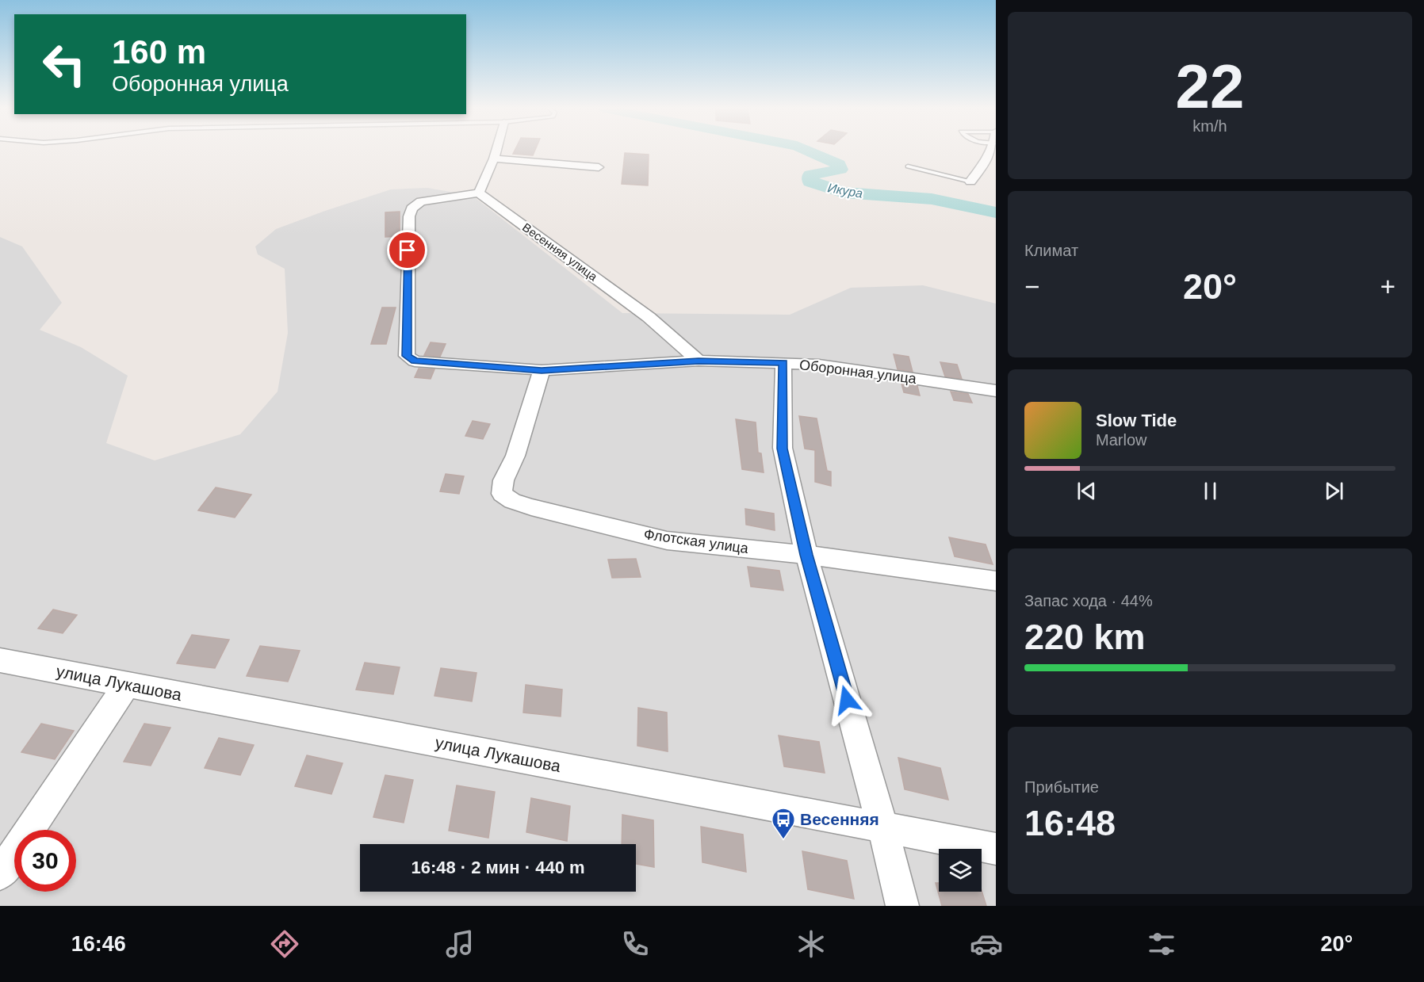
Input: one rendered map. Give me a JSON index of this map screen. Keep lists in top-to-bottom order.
{
  "streets": {
    "street": [
      "Весенняя улица",
      "Оборонная улица",
      "Флотская улица",
      "улица Лукашова"
    ]
  },
  "crossings": [
    ["Весенняя улица", "Оборонная улица"],
    ["Оборонная улица", "Флотская улица"]
  ],
  "water": ["Икура"],
  "places": {
    "bus stop": ["Весенняя"]
  },
  "page": {
    "tile": [
      ["22", "km/h"],
      "Климат",
      ["Запас хода · 44%", "220 km"],
      ["Прибытие", "16:48"]
    ],
    "turn": ["160 m", "Оборонная улица"],
    "heat": ["−", "20°", "+"],
    "song": ["Slow Tide", "Marlow"],
    "limit": "30",
    "trip": "16:48 · 2 мин · 440 m",
    "tabs": ["16:46", "20°"]
  }
}
